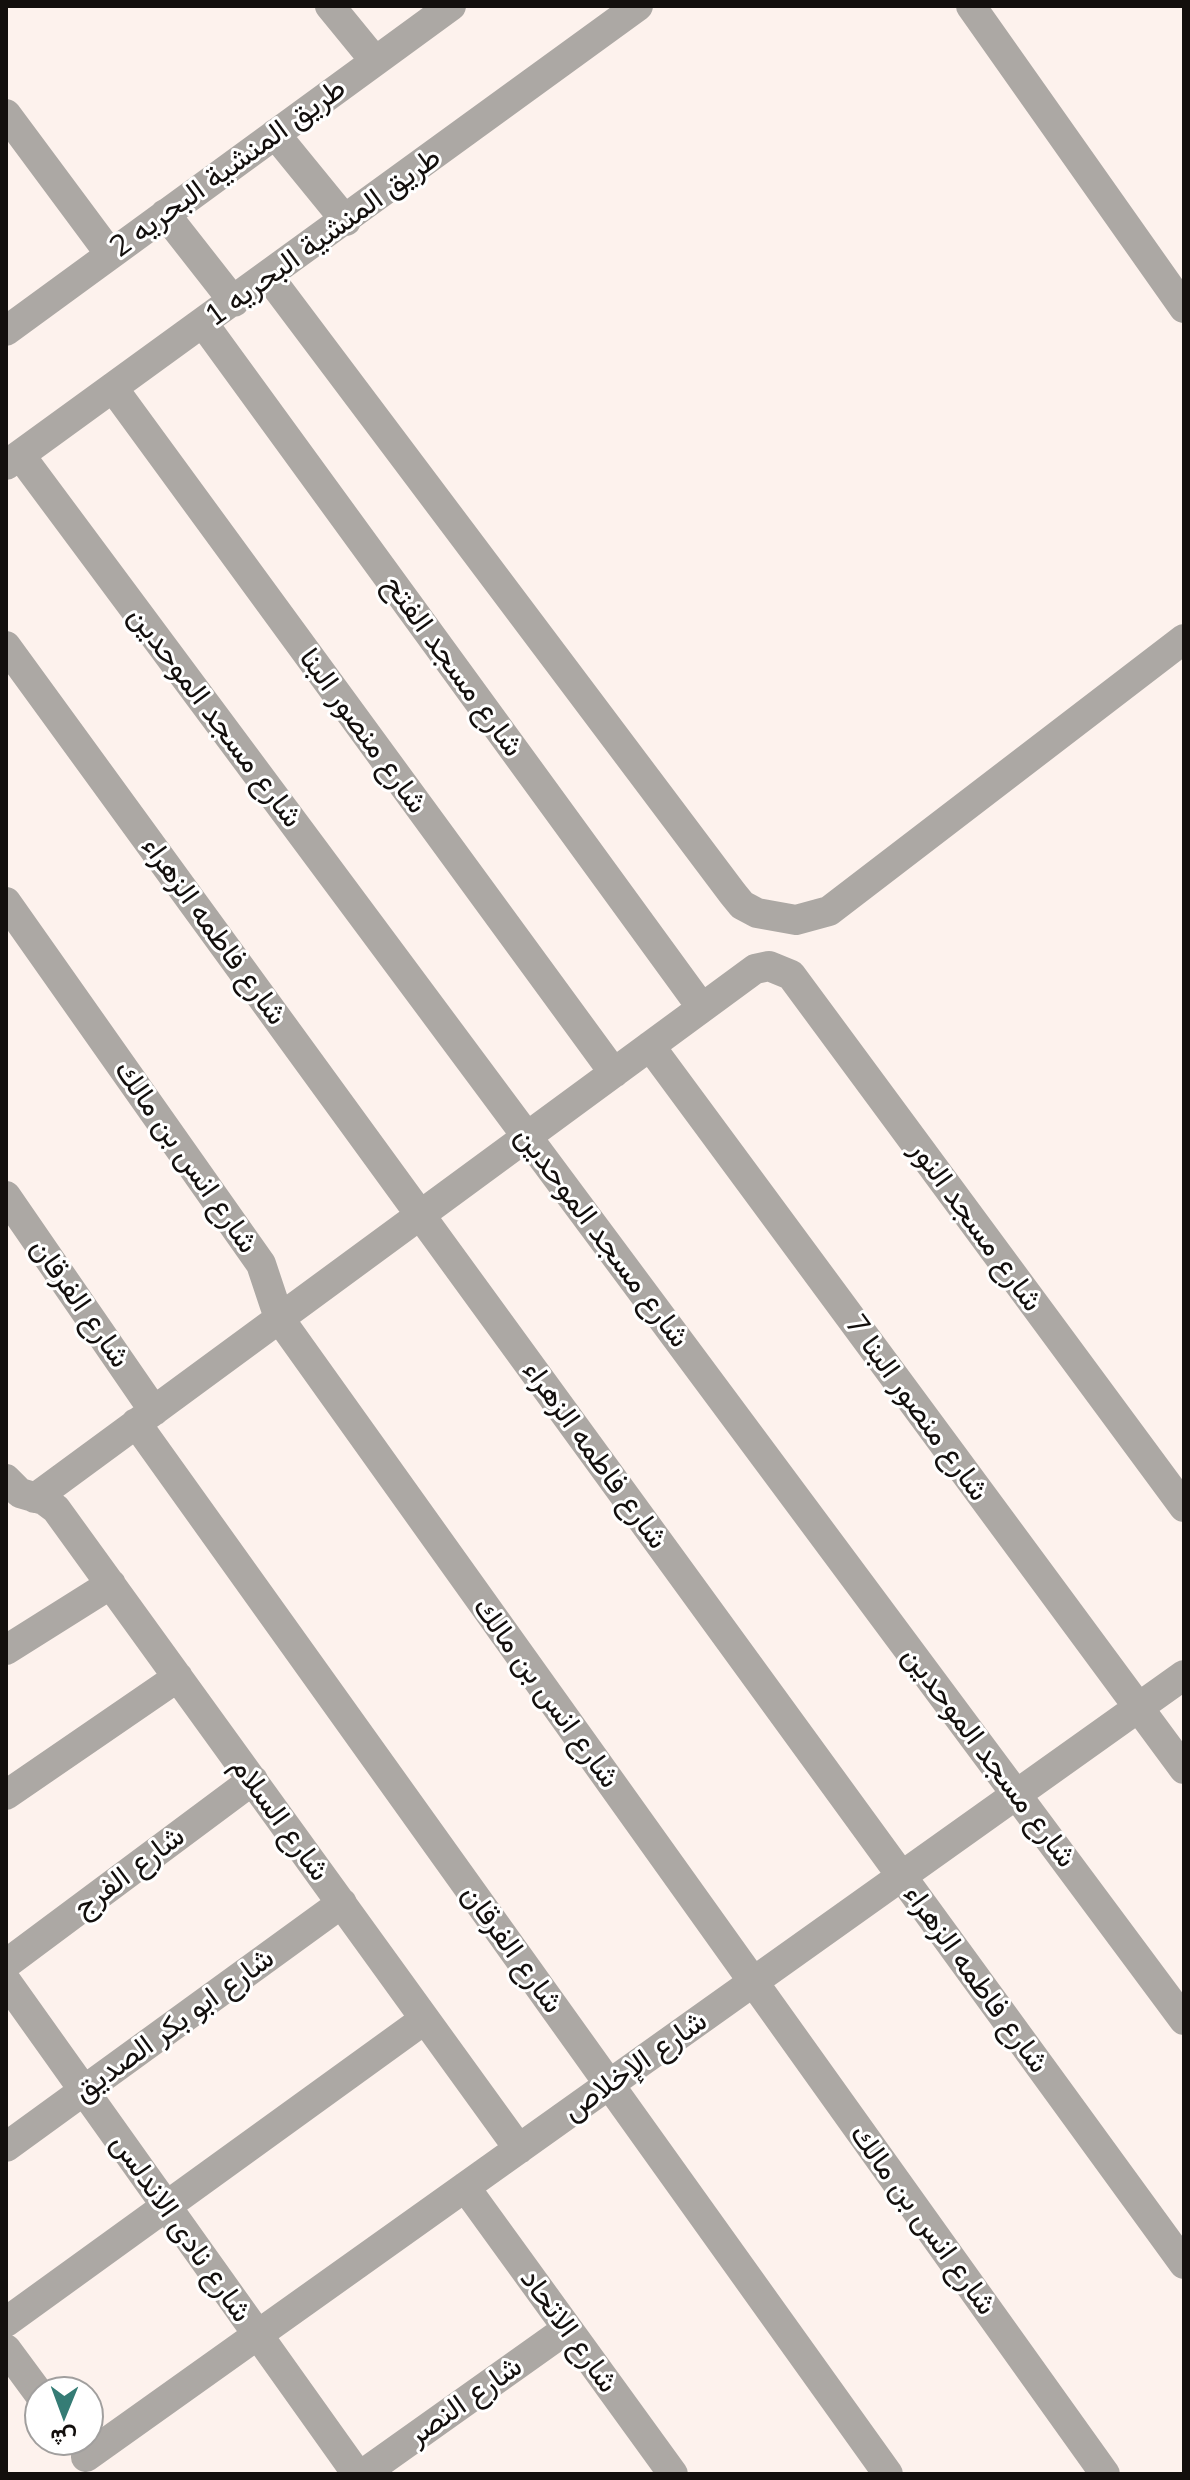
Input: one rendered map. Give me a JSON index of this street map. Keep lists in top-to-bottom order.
{
  "streets": {
    "street": [
      "طريق المنشية البحريه 2",
      "طريق المنشية البحريه 1",
      "شارع مسجد الفتح",
      "شارع مسجد الموحدين",
      "شارع منصور البنا",
      "شارع فاطمه الزهراء",
      "شارع انس بن مالك",
      "شارع مسجد النور",
      "شارع الفرقان",
      "شارع منصور البنا 7",
      "شارع السلام",
      "شارع الفرج",
      "شارع ابو بكر الصديق",
      "شارع الإخلاص",
      "شارع نادى الاندلس",
      "شارع الاتحاد",
      "شارع النصر"
    ]
  },
  "crossings": [
    ["طريق المنشية البحريه 1", "شارع مسجد الفتح"],
    ["طريق المنشية البحريه 1", "شارع مسجد الموحدين"],
    ["طريق المنشية البحريه 1", "شارع منصور البنا"],
    ["شارع مسجد الفتح", "شارع مسجد النور"],
    ["شارع مسجد الموحدين", "شارع الإخلاص"],
    ["شارع فاطمه الزهراء", "شارع الإخلاص"],
    ["شارع انس بن مالك", "شارع الإخلاص"],
    ["شارع الفرقان", "شارع الإخلاص"],
    ["شارع منصور البنا 7", "شارع الإخلاص"],
    ["شارع السلام", "شارع الفرج"],
    ["شارع السلام", "شارع ابو بكر الصديق"],
    ["شارع السلام", "شارع الإخلاص"],
    ["شارع ابو بكر الصديق", "شارع نادى الاندلس"],
    ["شارع الإخلاص", "شارع نادى الاندلس"],
    ["شارع الإخلاص", "شارع الاتحاد"],
    ["شارع الاتحاد", "شارع النصر"]
  ],
  "north": "bottom"
}
